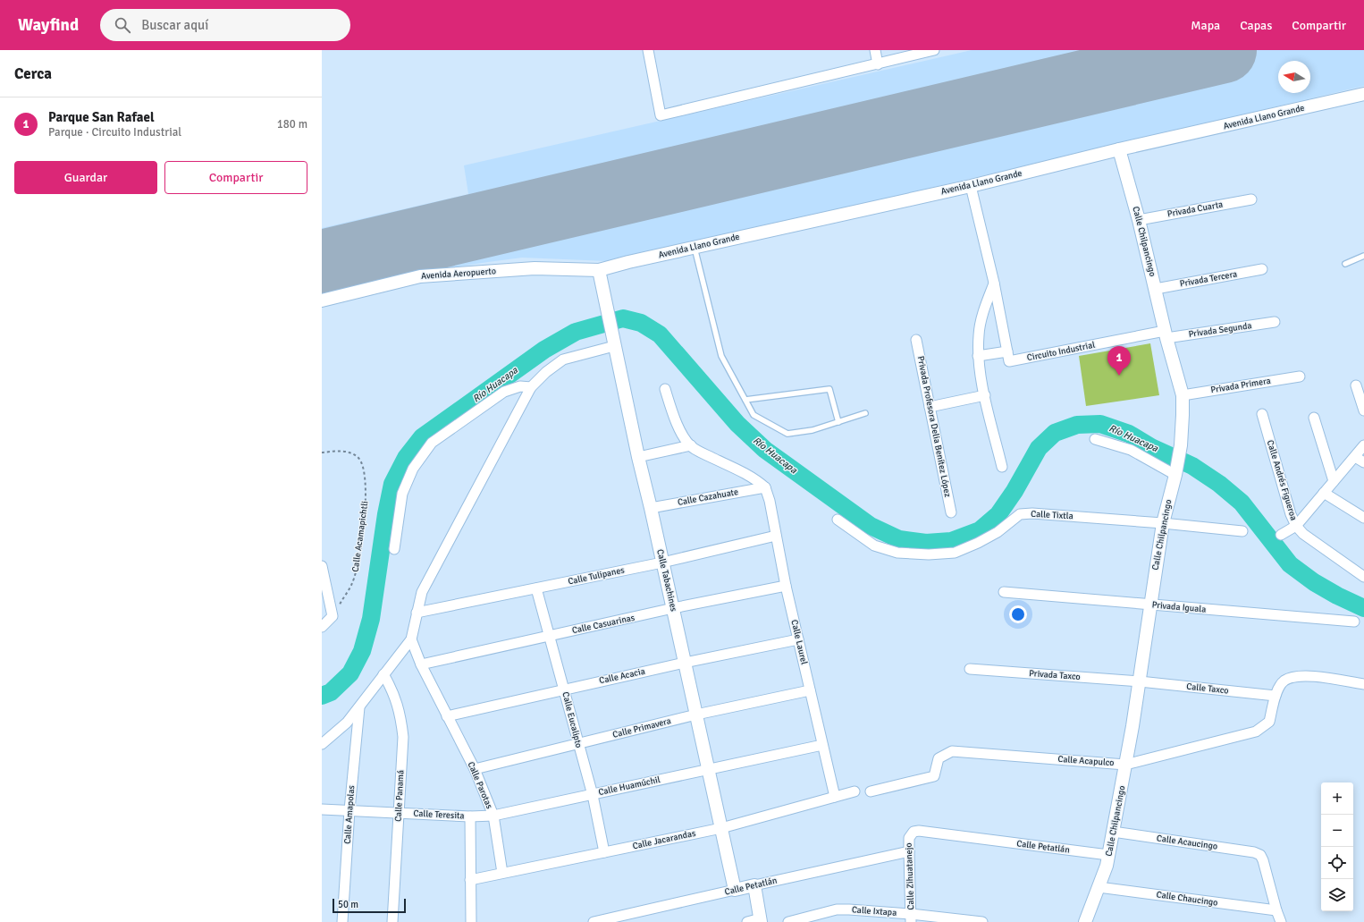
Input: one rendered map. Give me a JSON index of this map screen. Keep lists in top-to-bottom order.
{
  "streets": {
    "street": [
      "Avenida Llano Grande",
      "Privada Cuarta",
      "Calle Chilpancingo",
      "Avenida Aeropuerto",
      "Privada Tercera",
      "Privada Segunda",
      "Circuito Industrial",
      "Privada Primera",
      "Privada Profesora Delia Benítez López",
      "Calle Andrés Figueroa",
      "Calle Cazahuate",
      "Calle Tixtla",
      "Calle Tulipanes",
      "Calle Tabachines",
      "Privada Iguala",
      "Calle Casuarinas",
      "Calle Laurel",
      "Privada Taxco",
      "Calle Acacia",
      "Calle Taxco",
      "Calle Eucalipto",
      "Calle Primavera",
      "Calle Acapulco",
      "Calle Parotas",
      "Calle Huamúchil",
      "Calle Panamá",
      "Calle Amapolas",
      "Calle Teresita",
      "Calle Jacarandas",
      "Calle Acaucingo",
      "Calle Petatlán",
      "Calle Zihuatanejo",
      "Calle Chaucingo",
      "Calle Ixtapa"
    ],
    "path": ["Calle Acamapichtli"]
  },
  "crossings": [
    ["Avenida Llano Grande", "Calle Chilpancingo"],
    ["Avenida Llano Grande", "Avenida Aeropuerto"],
    ["Avenida Llano Grande", "Calle Tabachines"],
    ["Privada Cuarta", "Calle Chilpancingo"],
    ["Calle Chilpancingo", "Privada Tercera"],
    ["Calle Chilpancingo", "Privada Segunda"],
    ["Calle Chilpancingo", "Circuito Industrial"],
    ["Calle Chilpancingo", "Privada Primera"],
    ["Calle Chilpancingo", "Calle Tixtla"],
    ["Calle Chilpancingo", "Privada Iguala"],
    ["Calle Chilpancingo", "Privada Taxco"],
    ["Calle Chilpancingo", "Calle Taxco"],
    ["Calle Chilpancingo", "Calle Acapulco"],
    ["Calle Chilpancingo", "Calle Acaucingo"],
    ["Calle Chilpancingo", "Calle Petatlán"],
    ["Calle Chilpancingo", "Calle Chaucingo"],
    ["Avenida Aeropuerto", "Calle Tabachines"],
    ["Privada Segunda", "Circuito Industrial"],
    ["Calle Cazahuate", "Calle Tabachines"],
    ["Calle Cazahuate", "Calle Laurel"],
    ["Calle Tulipanes", "Calle Tabachines"],
    ["Calle Tulipanes", "Calle Laurel"],
    ["Calle Tulipanes", "Calle Eucalipto"],
    ["Calle Tabachines", "Calle Casuarinas"],
    ["Calle Tabachines", "Calle Acacia"],
    ["Calle Tabachines", "Calle Primavera"],
    ["Calle Tabachines", "Calle Huamúchil"],
    ["Calle Tabachines", "Calle Jacarandas"],
    ["Calle Tabachines", "Calle Petatlán"],
    ["Calle Casuarinas", "Calle Laurel"],
    ["Calle Casuarinas", "Calle Eucalipto"],
    ["Calle Casuarinas", "Calle Parotas"],
    ["Calle Laurel", "Calle Acacia"],
    ["Calle Laurel", "Calle Primavera"],
    ["Calle Laurel", "Calle Huamúchil"],
    ["Calle Laurel", "Calle Jacarandas"],
    ["Privada Taxco", "Calle Taxco"],
    ["Calle Acacia", "Calle Eucalipto"],
    ["Calle Acacia", "Calle Parotas"],
    ["Calle Taxco", "Calle Acapulco"],
    ["Calle Eucalipto", "Calle Primavera"],
    ["Calle Eucalipto", "Calle Huamúchil"],
    ["Calle Eucalipto", "Calle Jacarandas"],
    ["Calle Primavera", "Calle Parotas"],
    ["Calle Parotas", "Calle Huamúchil"],
    ["Calle Parotas", "Calle Teresita"],
    ["Calle Panamá", "Calle Teresita"],
    ["Calle Amapolas", "Calle Teresita"],
    ["Calle Acaucingo", "Calle Chaucingo"],
    ["Calle Petatlán", "Calle Zihuatanejo"],
    ["Calle Zihuatanejo", "Calle Ixtapa"]
  ],
  "water": ["Río Huacapa"],
  "scale_bar": "50 m",
  "north": "left",
  "page": {
    "header": "Wayfind",
    "search": "Buscar aquí",
    "nav": ["Mapa", "Capas", "Compartir"],
    "heading": "Cerca",
    "list": [
      {
        "mark": "1",
        "name": "Parque San Rafael",
        "note": "Parque · Circuito Industrial",
        "value": "180 m"
      }
    ],
    "buttons": ["Guardar", "Compartir"],
    "pins": "1",
    "map_buttons": ["+", "−"],
    "scale": "50 m"
  }
}
